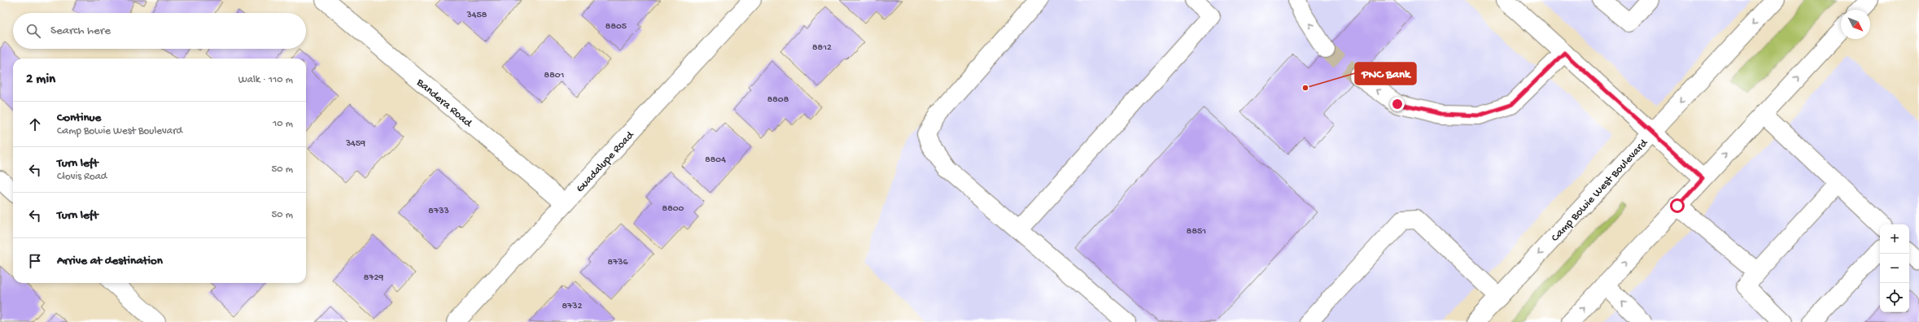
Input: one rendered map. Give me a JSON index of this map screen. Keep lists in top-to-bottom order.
{
  "streets": {
    "street": ["Bandera Road", "Guadalupe Road", "Camp Bowie West Boulevard"]
  },
  "crossings": [
    ["Bandera Road", "Guadalupe Road"]
  ],
  "places": ["PNC Bank"],
  "house_numbers": [
    "3458",
    "8805",
    "8812",
    "8801",
    "8808",
    "3459",
    "8804",
    "8800",
    "8733",
    "8851",
    "8736",
    "8729",
    "8732"
  ],
  "north": "bottom right",
  "page": {
    "search": "Search here",
    "heading": ["2 min", "Walk · 110 m"],
    "list": [
      ["Continue", "Camp Bowie West Boulevard", "10 m"],
      ["Turn left", "Clovis Road", "50 m"],
      ["Turn left", "50 m"],
      "Arrive at destination"
    ],
    "map_buttons": ["+", "−"]
  }
}
